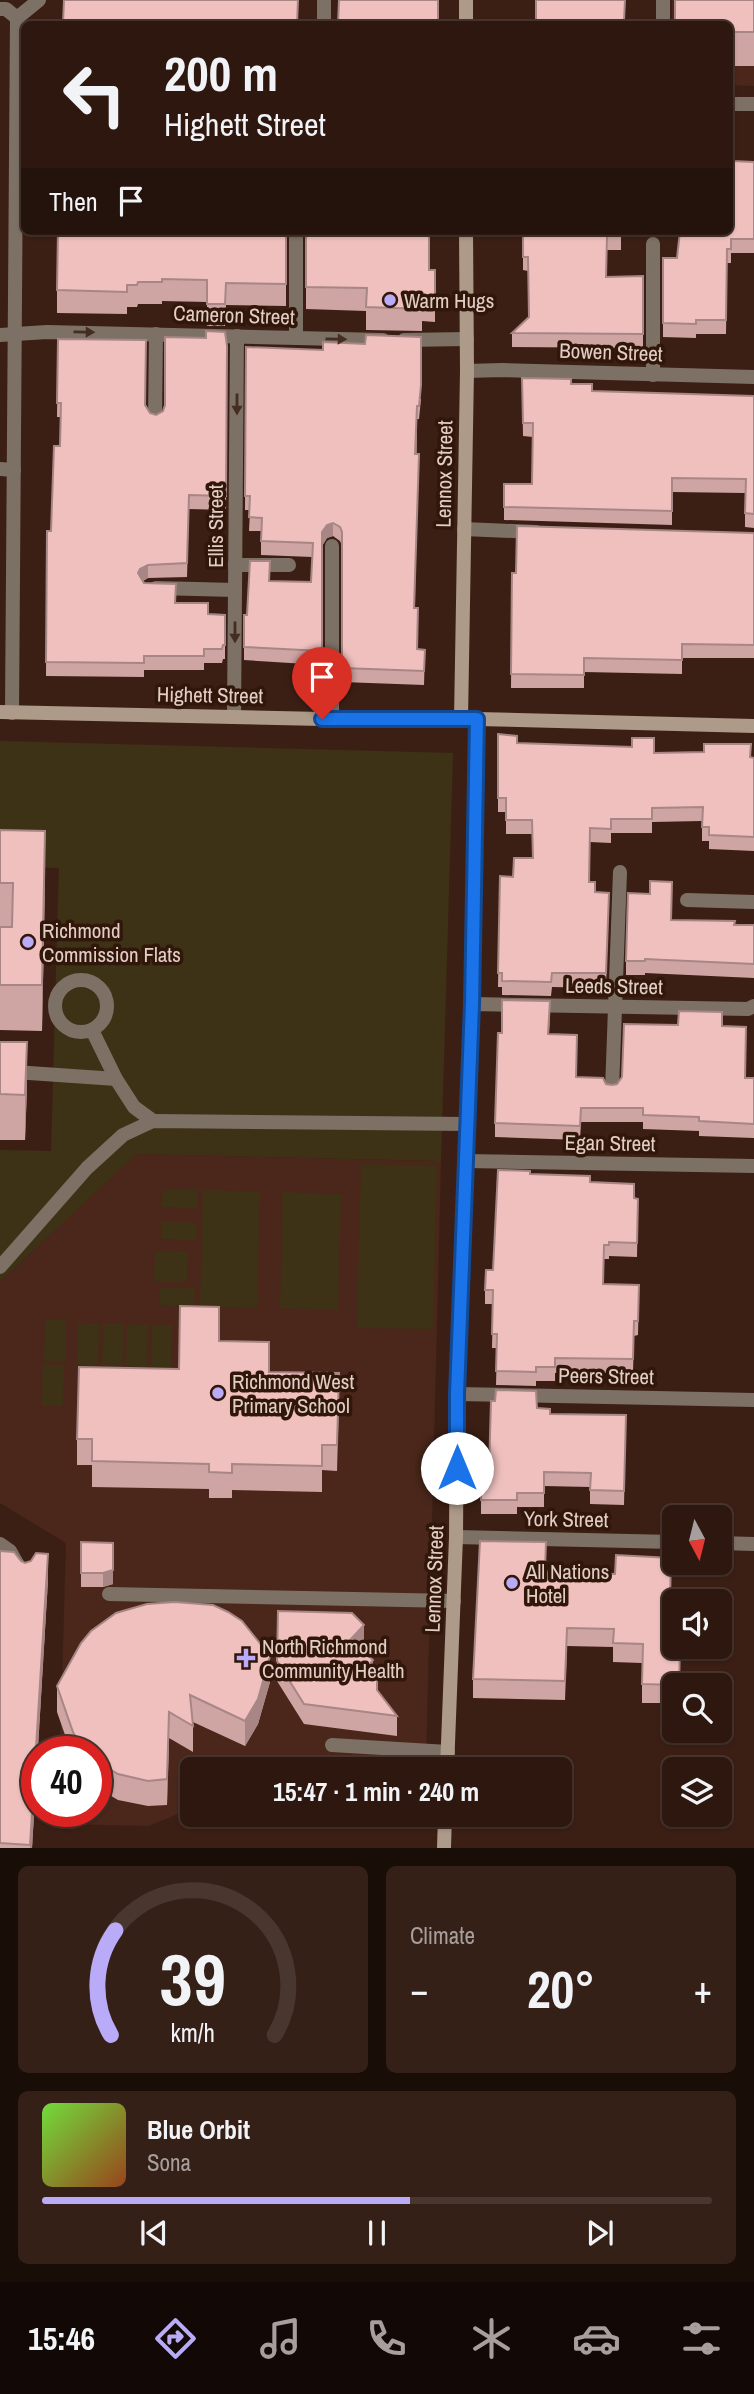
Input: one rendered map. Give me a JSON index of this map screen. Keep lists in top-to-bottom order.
{
  "streets": {
    "street": [
      "Cameron Street",
      "Bowen Street",
      "Lennox Street",
      "Ellis Street",
      "Highett Street",
      "Leeds Street",
      "Egan Street",
      "Peers Street",
      "York Street"
    ]
  },
  "crossings": [
    ["Cameron Street", "Lennox Street"],
    ["Cameron Street", "Ellis Street"],
    ["Bowen Street", "Lennox Street"],
    ["Lennox Street", "Highett Street"],
    ["Lennox Street", "Leeds Street"],
    ["Lennox Street", "Egan Street"],
    ["Lennox Street", "Peers Street"],
    ["Lennox Street", "York Street"],
    ["Ellis Street", "Highett Street"]
  ],
  "one_way": ["Cameron Street"],
  "places": {
    "other": [
      "Warm Hugs",
      "Richmond Commission Flats",
      "Richmond West Primary School",
      "All Nations Hotel"
    ],
    "health": ["North Richmond Community Health"]
  },
  "north": "bottom",
  "page": {
    "turn": ["200 m", "Highett Street"],
    "then": "Then",
    "limit": "40",
    "trip": "15:47 · 1 min · 240 m",
    "tile": "Climate",
    "heat": ["−", "20°", "+"],
    "song": ["Blue Orbit", "Sona"],
    "tabs": "15:46",
    "gauge": ["39", "km/h"]
  }
}
